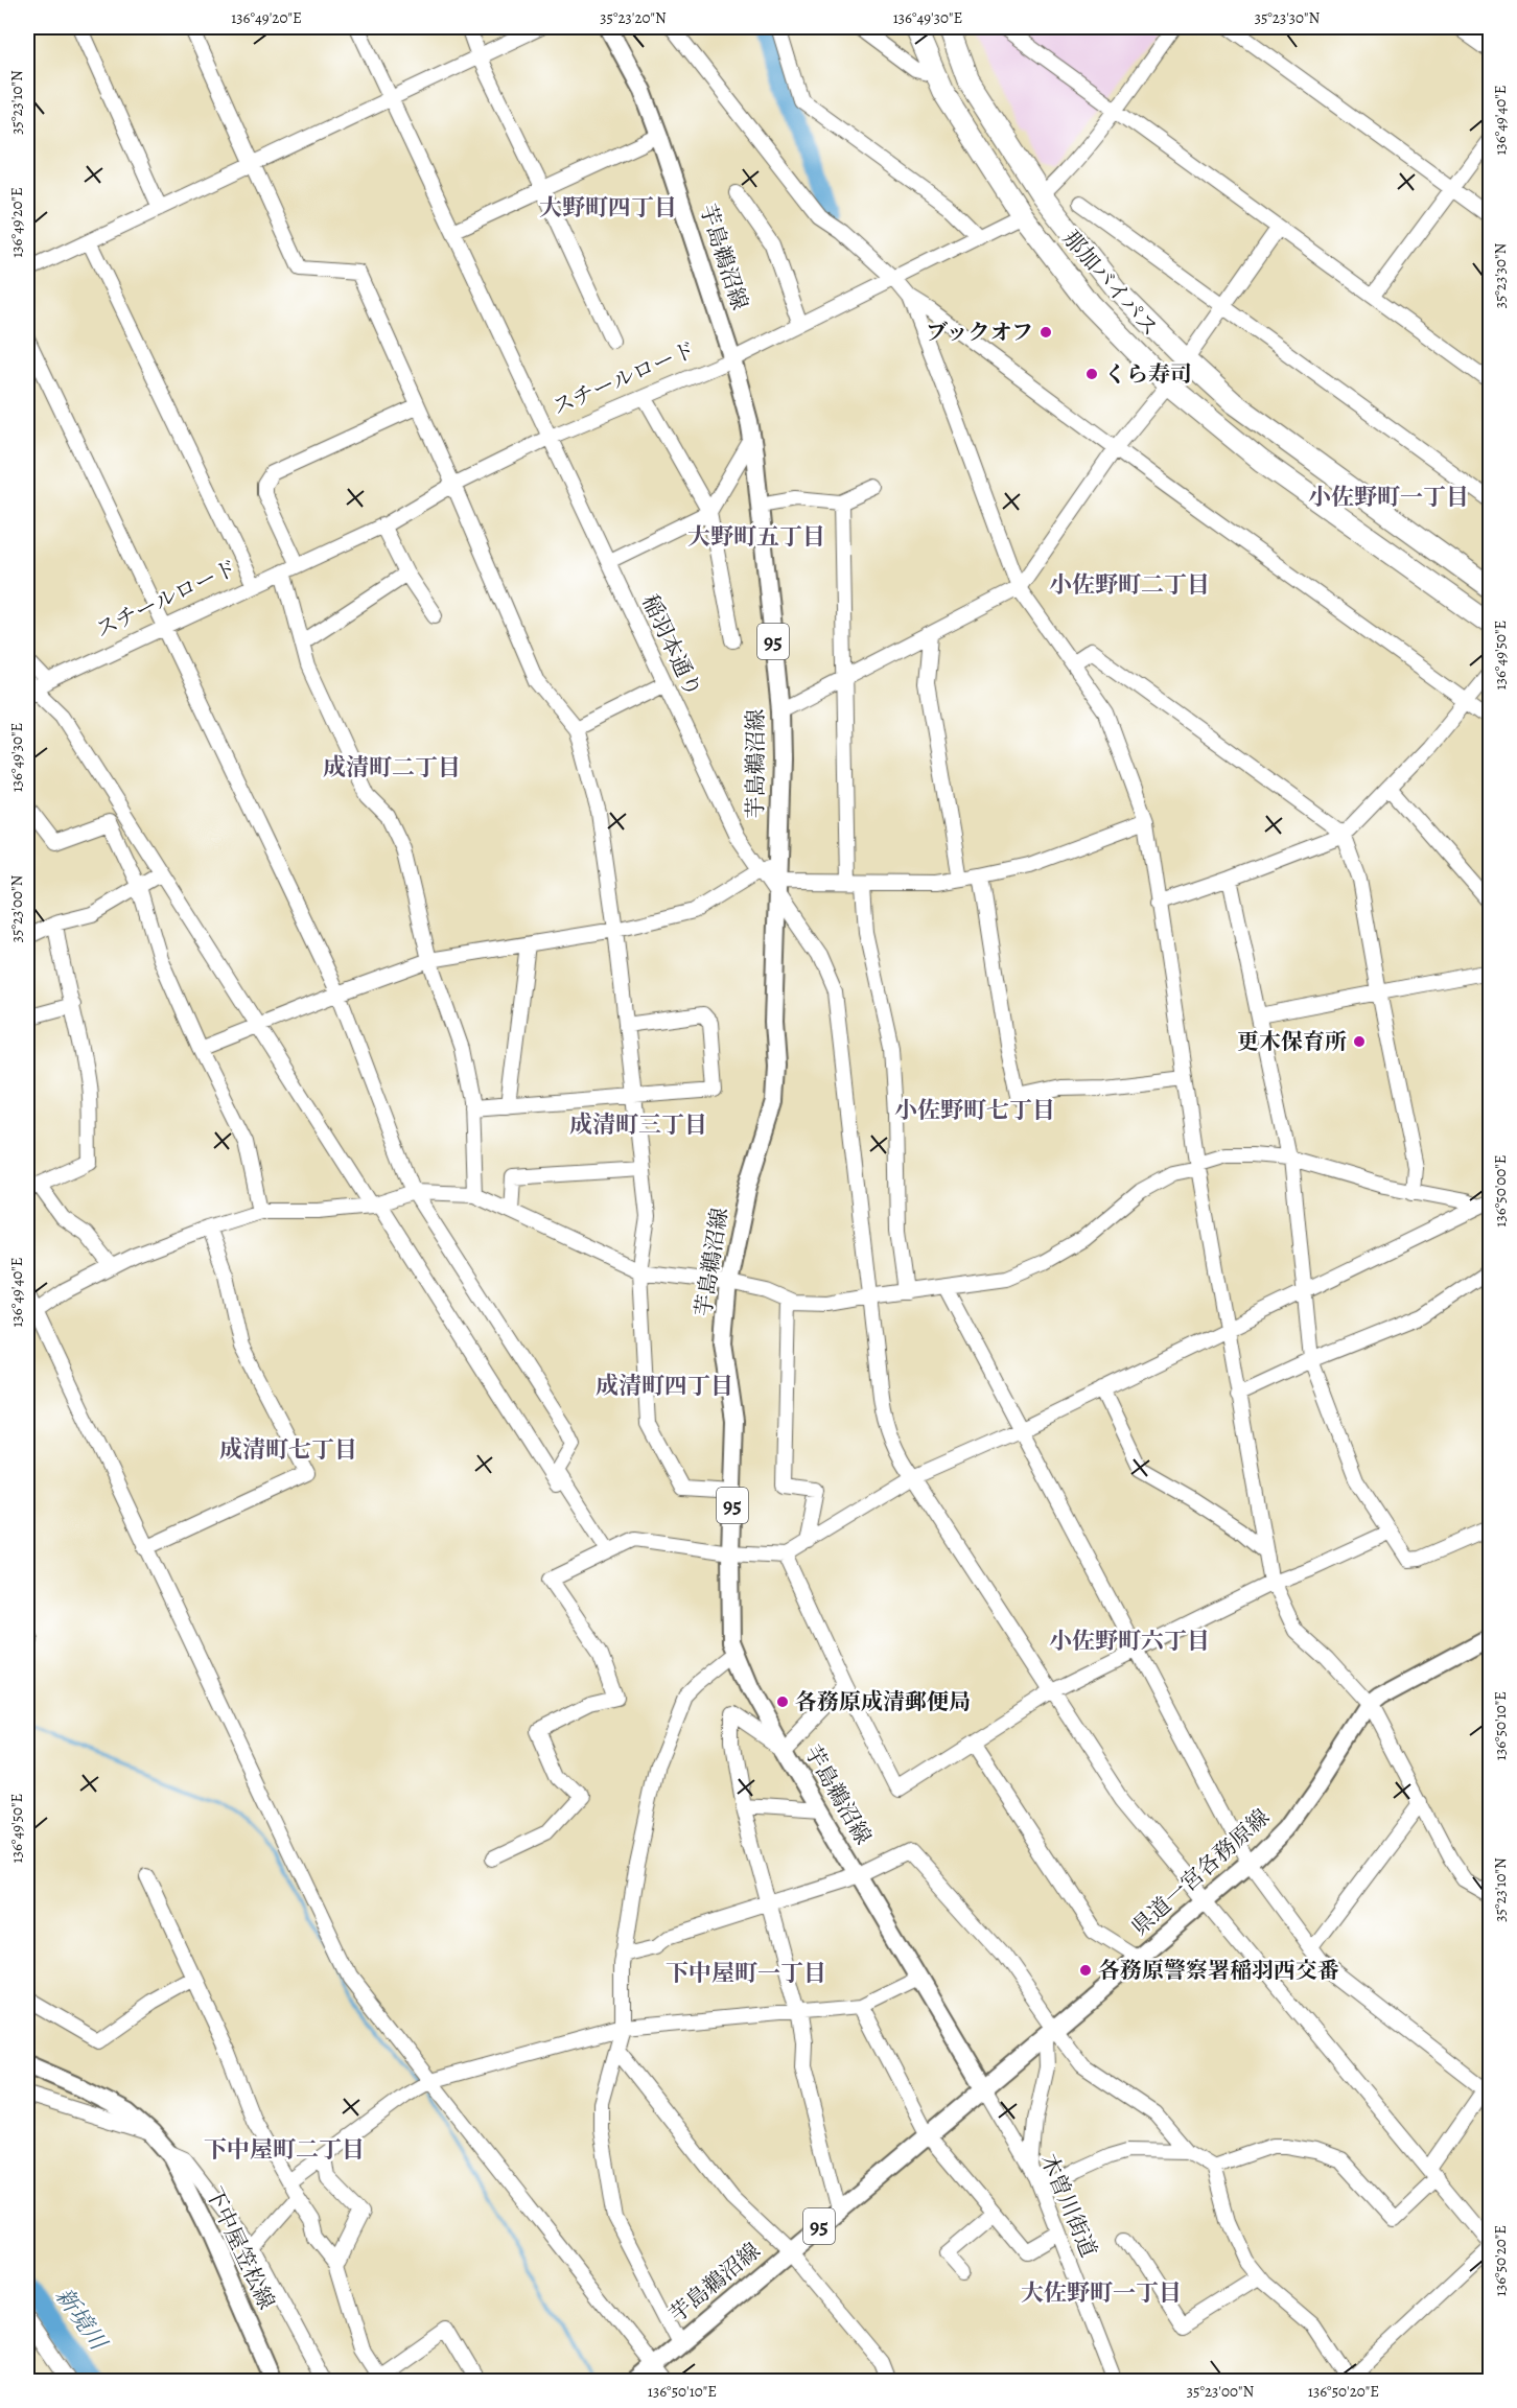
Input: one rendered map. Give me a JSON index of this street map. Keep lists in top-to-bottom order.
{
  "streets": {
    "highway": ["那加バイパス", "スチールロード"],
    "main road": [
      "芋島鵜沼線",
      "95",
      "県道一宮各務原線",
      "下中屋笠松線"
    ],
    "street": ["稲羽本通り", "木曽川街道"]
  },
  "crossings": [
    ["芋島鵜沼線", "スチールロード"],
    ["芋島鵜沼線", "稲羽本通り"],
    ["芋島鵜沼線", "県道一宮各務原線"],
    ["芋島鵜沼線", "木曽川街道"],
    ["那加バイパス", "スチールロード"],
    ["スチールロード", "稲羽本通り"],
    ["稲羽本通り", "県道一宮各務原線"],
    ["県道一宮各務原線", "木曽川街道"]
  ],
  "districts": [
    "大野町四丁目",
    "小佐野町一丁目",
    "大野町五丁目",
    "小佐野町二丁目",
    "成清町二丁目",
    "小佐野町七丁目",
    "成清町三丁目",
    "成清町四丁目",
    "成清町七丁目",
    "小佐野町六丁目",
    "下中屋町一丁目",
    "下中屋町二丁目",
    "大佐野町一丁目"
  ],
  "water": ["新境川"],
  "places": [
    "ブックオフ",
    "くら寿司",
    "更木保育所",
    "各務原成清郵便局",
    "各務原警察署稲羽西交番"
  ],
  "coordinates": [
    "136°49'20\"E",
    "35°23'20\"N",
    "136°49'30\"E",
    "35°23'30\"N",
    "35°23'10\"N",
    "136°49'40\"E",
    "136°49'50\"E",
    "35°23'00\"N",
    "136°50'00\"E",
    "136°50'10\"E",
    "136°50'20\"E"
  ]
}
